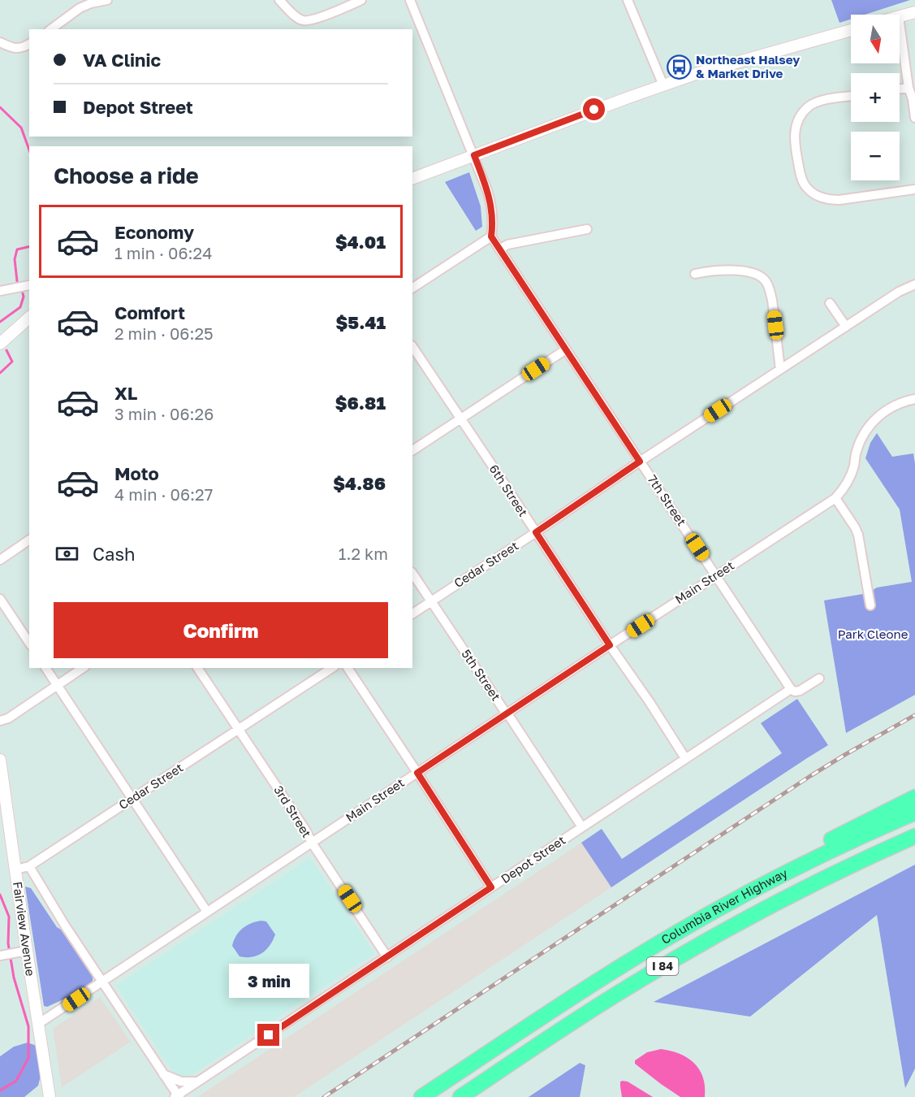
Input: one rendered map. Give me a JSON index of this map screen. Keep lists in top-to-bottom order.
{
  "streets": {
    "highway": ["Columbia River Highway", "I 84"],
    "main road": ["Fairview Avenue"],
    "street": [
      "6th Street",
      "7th Street",
      "Cedar Street",
      "Main Street",
      "5th Street",
      "3rd Street",
      "Depot Street"
    ]
  },
  "crossings": [
    ["6th Street", "Cedar Street"],
    ["6th Street", "Main Street"],
    ["6th Street", "Depot Street"],
    ["7th Street", "Cedar Street"],
    ["7th Street", "Main Street"],
    ["7th Street", "Depot Street"],
    ["Cedar Street", "5th Street"],
    ["Cedar Street", "3rd Street"],
    ["Cedar Street", "Fairview Avenue"],
    ["Main Street", "5th Street"],
    ["Main Street", "3rd Street"],
    ["Main Street", "Fairview Avenue"],
    ["5th Street", "Depot Street"],
    ["3rd Street", "Depot Street"]
  ],
  "parks": ["Park Cleone"],
  "places": {
    "bus stop": ["Northeast Halsey & Market Drive"]
  },
  "north": "bottom",
  "page": {
    "map_buttons": ["+", "−"],
    "banner": ["VA Clinic", "Depot Street"],
    "heading": "Choose a ride",
    "list": [
      {
        "name": "Economy",
        "note": "1 min · 06:24",
        "value": "$4.01"
      },
      {
        "name": "Comfort",
        "note": "2 min · 06:25",
        "value": "$5.41"
      },
      {
        "name": "XL",
        "note": "3 min · 06:26",
        "value": "$6.81"
      },
      {
        "name": "Moto",
        "note": "4 min · 06:27",
        "value": "$4.86"
      }
    ],
    "pay": ["Cash", "1.2 km"],
    "buttons": "Confirm",
    "bubble": "3 min"
  }
}
